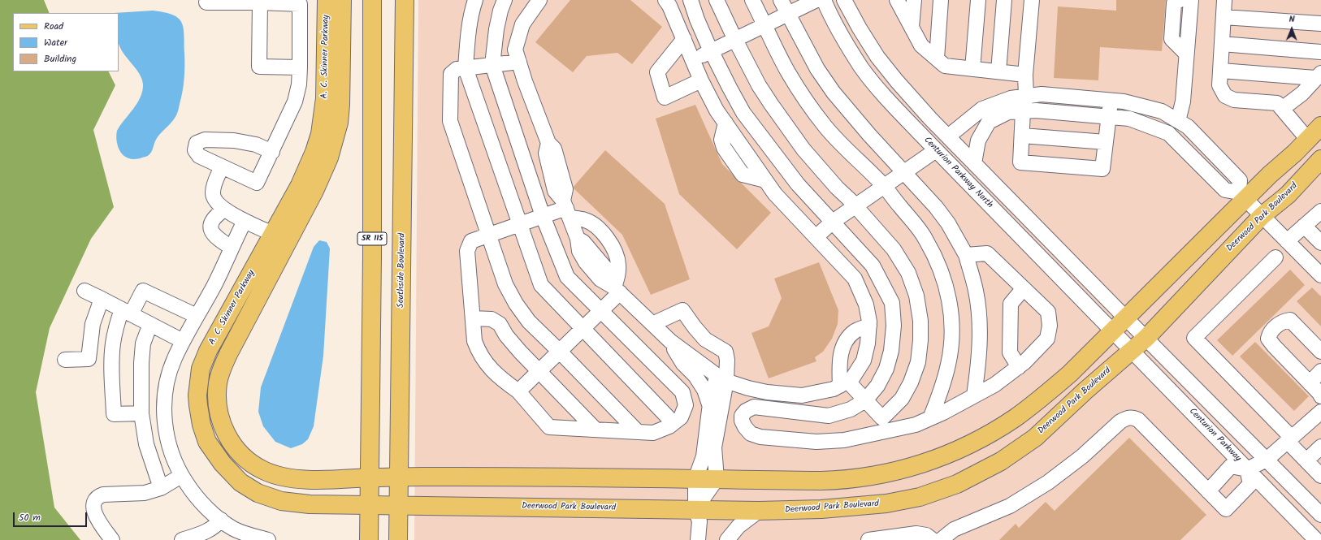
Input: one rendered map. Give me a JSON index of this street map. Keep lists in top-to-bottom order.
{
  "streets": {
    "main road": [
      "A. C. Skinner Parkway",
      "Deerwood Park Boulevard",
      "SR 115",
      "Southside Boulevard"
    ],
    "street": ["Centurion Parkway North", "Centurion Parkway"]
  },
  "crossings": [
    ["A. C. Skinner Parkway", "Deerwood Park Boulevard"],
    ["A. C. Skinner Parkway", "SR 115"],
    ["Centurion Parkway North", "Centurion Parkway"],
    ["Deerwood Park Boulevard", "SR 115"],
    ["Deerwood Park Boulevard", "Southside Boulevard"],
    ["Deerwood Park Boulevard", "Centurion Parkway"]
  ],
  "legend": ["Road", "Water", "Building"],
  "scale_bar": "50 m",
  "north": "top"
}
